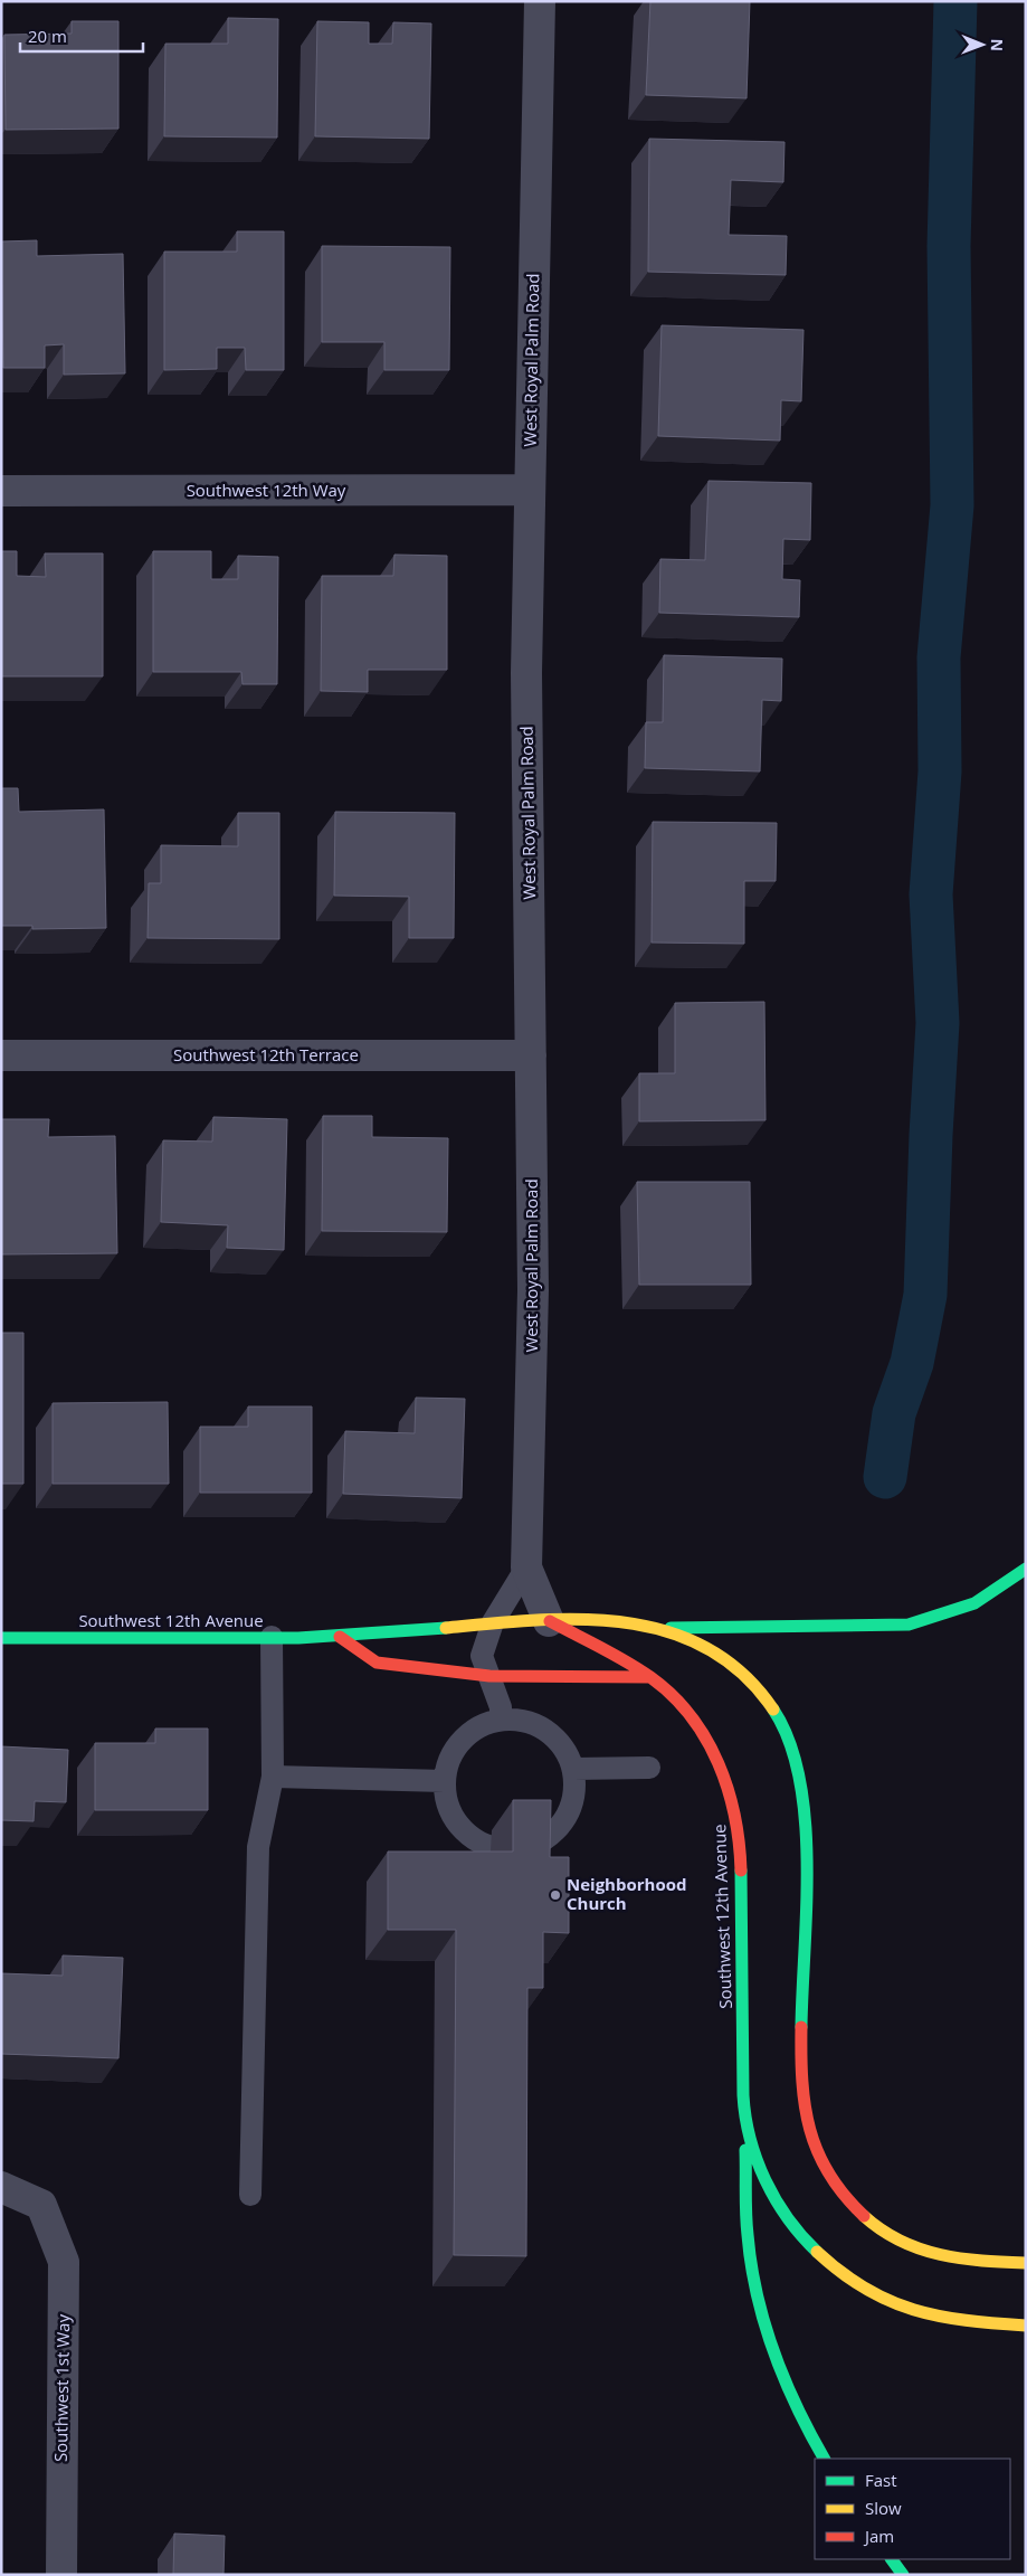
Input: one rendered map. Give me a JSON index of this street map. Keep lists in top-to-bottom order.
{
  "streets": {
    "street": [
      "West Royal Palm Road",
      "Southwest 12th Way",
      "Southwest 12th Terrace",
      "Southwest 12th Avenue",
      "Southwest 1st Way"
    ]
  },
  "crossings": [
    ["West Royal Palm Road", "Southwest 12th Way"],
    ["West Royal Palm Road", "Southwest 12th Terrace"],
    ["West Royal Palm Road", "Southwest 12th Avenue"]
  ],
  "places": ["Neighborhood Church"],
  "legend": ["Fast", "Slow", "Jam"],
  "scale_bar": "20 m",
  "north": "right"
}
